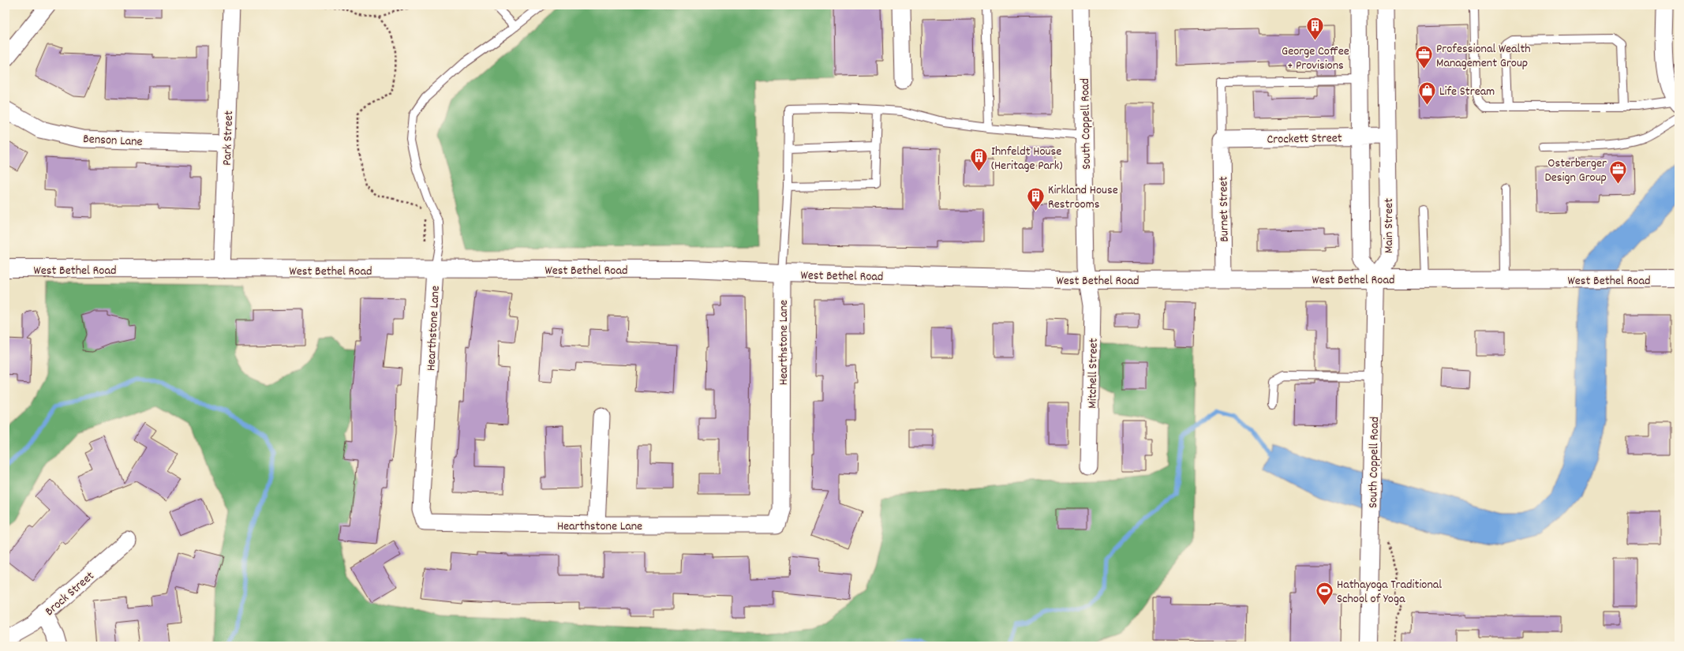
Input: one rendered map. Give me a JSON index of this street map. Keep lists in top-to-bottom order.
{
  "streets": {
    "main road": ["South Coppell Road", "West Bethel Road"],
    "street": [
      "Crockett Street",
      "Park Street",
      "Benson Lane",
      "Burnet Street",
      "Main Street",
      "Hearthstone Lane",
      "Mitchell Street",
      "Brock Street"
    ]
  },
  "crossings": [
    ["South Coppell Road", "Main Street"],
    ["South Coppell Road", "West Bethel Road"],
    ["South Coppell Road", "Mitchell Street"],
    ["Crockett Street", "Burnet Street"],
    ["Crockett Street", "Main Street"],
    ["Park Street", "Benson Lane"],
    ["Park Street", "West Bethel Road"],
    ["Burnet Street", "West Bethel Road"],
    ["Main Street", "West Bethel Road"],
    ["West Bethel Road", "Hearthstone Lane"],
    ["West Bethel Road", "Mitchell Street"]
  ],
  "places": {
    "building": ["George Coffee + Provisions", "Ihnfeldt House (Heritage Park)", "Kirkland House Restrooms"],
    "office": ["Professional Wealth Management Group", "Osterberger Design Group"],
    "shop": ["Life Stream"],
    "sports": ["Hathayoga Traditional School of Yoga"]
  }
}
